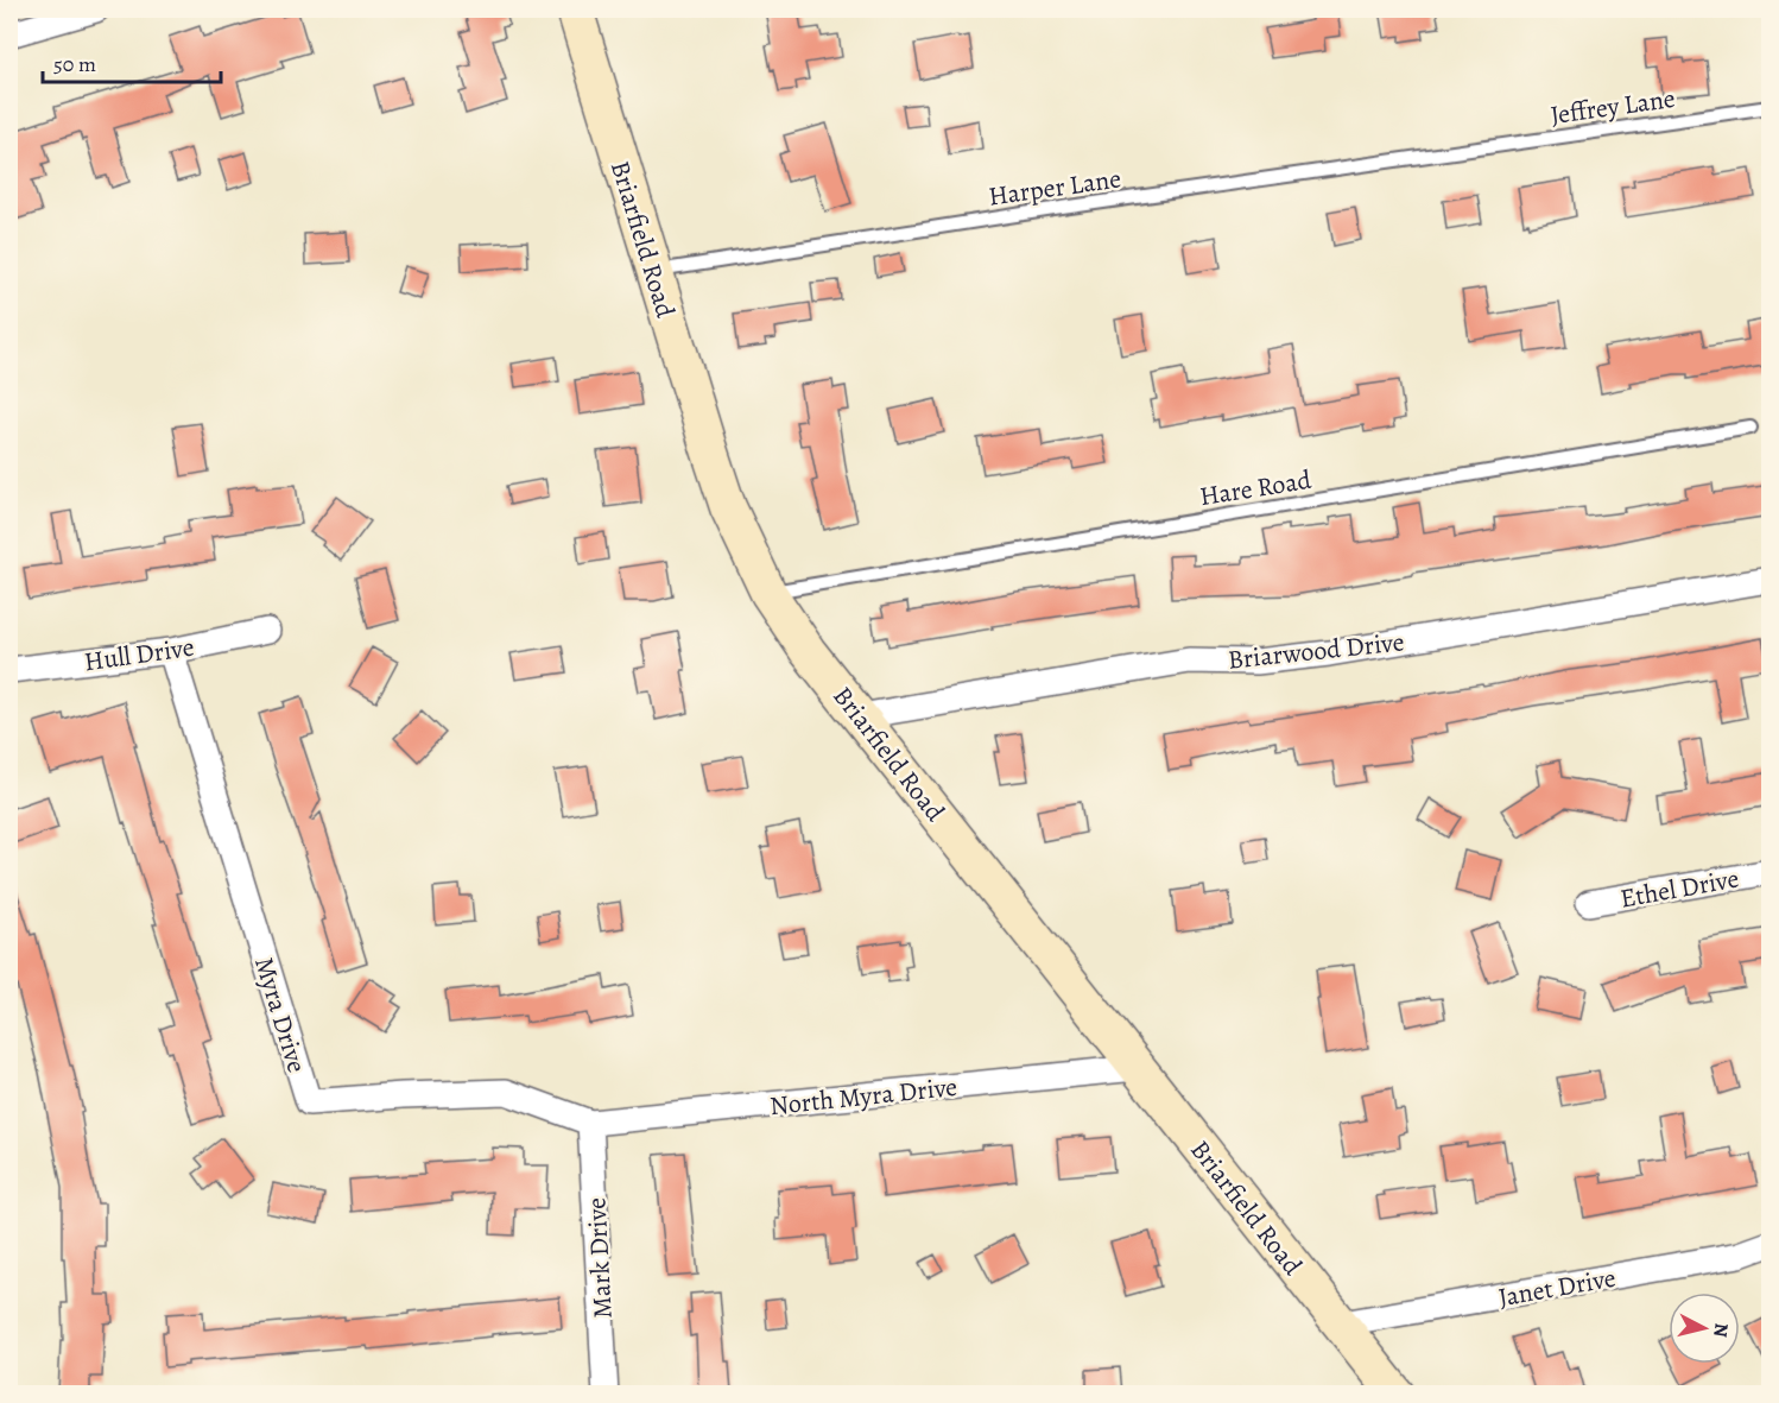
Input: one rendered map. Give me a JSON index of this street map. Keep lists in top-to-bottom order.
{
  "streets": {
    "main road": ["Briarfield Road"],
    "street": [
      "Briarwood Drive",
      "Hull Drive",
      "Ethel Drive",
      "Myra Drive",
      "North Myra Drive",
      "Mark Drive",
      "Janet Drive"
    ],
    "lane": ["Jeffrey Lane", "Harper Lane", "Hare Road"]
  },
  "crossings": [
    ["Jeffrey Lane", "Harper Lane"],
    ["Harper Lane", "Briarfield Road"],
    ["Briarfield Road", "Hare Road"],
    ["Briarfield Road", "Briarwood Drive"],
    ["Briarfield Road", "North Myra Drive"],
    ["Briarfield Road", "Janet Drive"],
    ["Hull Drive", "Myra Drive"],
    ["Myra Drive", "North Myra Drive"],
    ["Myra Drive", "Mark Drive"],
    ["North Myra Drive", "Mark Drive"]
  ],
  "scale_bar": "50 m",
  "north": "right"
}
